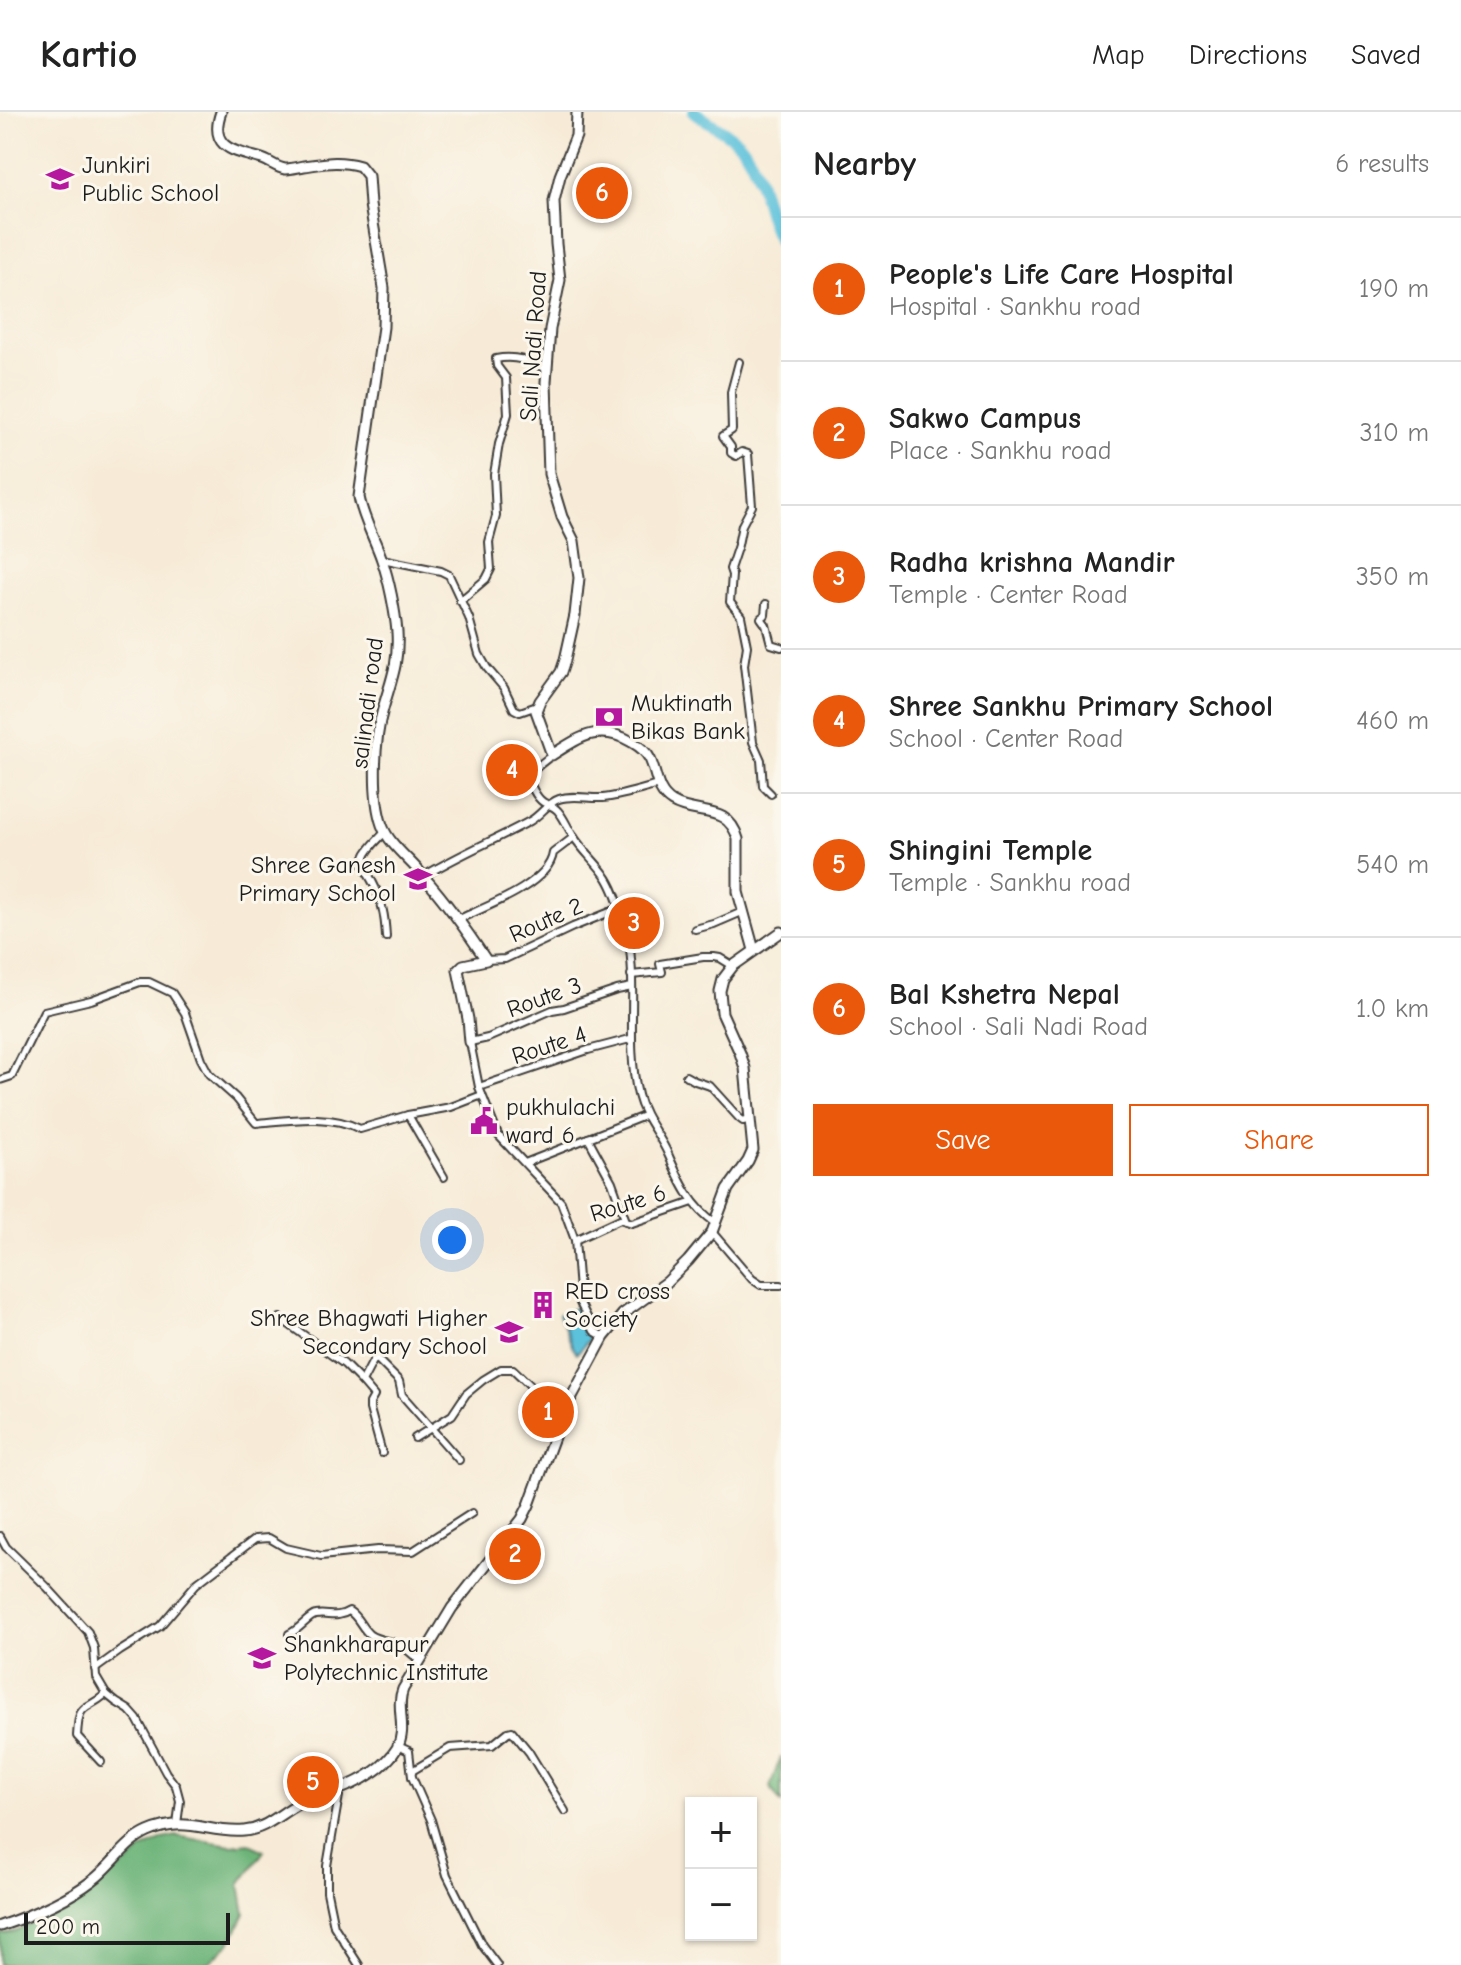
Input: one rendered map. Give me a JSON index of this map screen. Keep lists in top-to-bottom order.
{
  "streets": {
    "main road": ["Sali Nadi Road", "salinadi road"],
    "street": [
      "Route 2",
      "Route 3",
      "Route 4",
      "Route 6"
    ]
  },
  "places": {
    "school or university": [
      "Junkiri Public School",
      "Shree Ganesh Primary School",
      "Shree Bhagwati Higher Secondary School",
      "Shankharapur Polytechnic Institute"
    ],
    "bank": ["Muktinath Bikas Bank"],
    "public building": ["pukhulachi ward 6"],
    "building": ["RED cross Society"]
  },
  "scale_bar": "200 m",
  "page": {
    "header": "Kartio",
    "nav": ["Map", "Directions", "Saved"],
    "heading": ["Nearby", "6 results"],
    "pins": [
      "6",
      "4",
      "3",
      "1",
      "2",
      "5"
    ],
    "list": [
      {
        "mark": "1",
        "name": "People's Life Care Hospital",
        "note": "Hospital · Sankhu road",
        "value": "190 m"
      },
      {
        "mark": "2",
        "name": "Sakwo Campus",
        "note": "Place · Sankhu road",
        "value": "310 m"
      },
      {
        "mark": "3",
        "name": "Radha krishna Mandir",
        "note": "Temple · Center Road",
        "value": "350 m"
      },
      {
        "mark": "4",
        "name": "Shree Sankhu Primary School",
        "note": "School · Center Road",
        "value": "460 m"
      },
      {
        "mark": "5",
        "name": "Shingini Temple",
        "note": "Temple · Sankhu road",
        "value": "540 m"
      },
      {
        "mark": "6",
        "name": "Bal Kshetra Nepal",
        "note": "School · Sali Nadi Road",
        "value": "1.0 km"
      }
    ],
    "buttons": ["Save", "Share"],
    "map_buttons": ["+", "−"],
    "scale": "200 m"
  }
}
